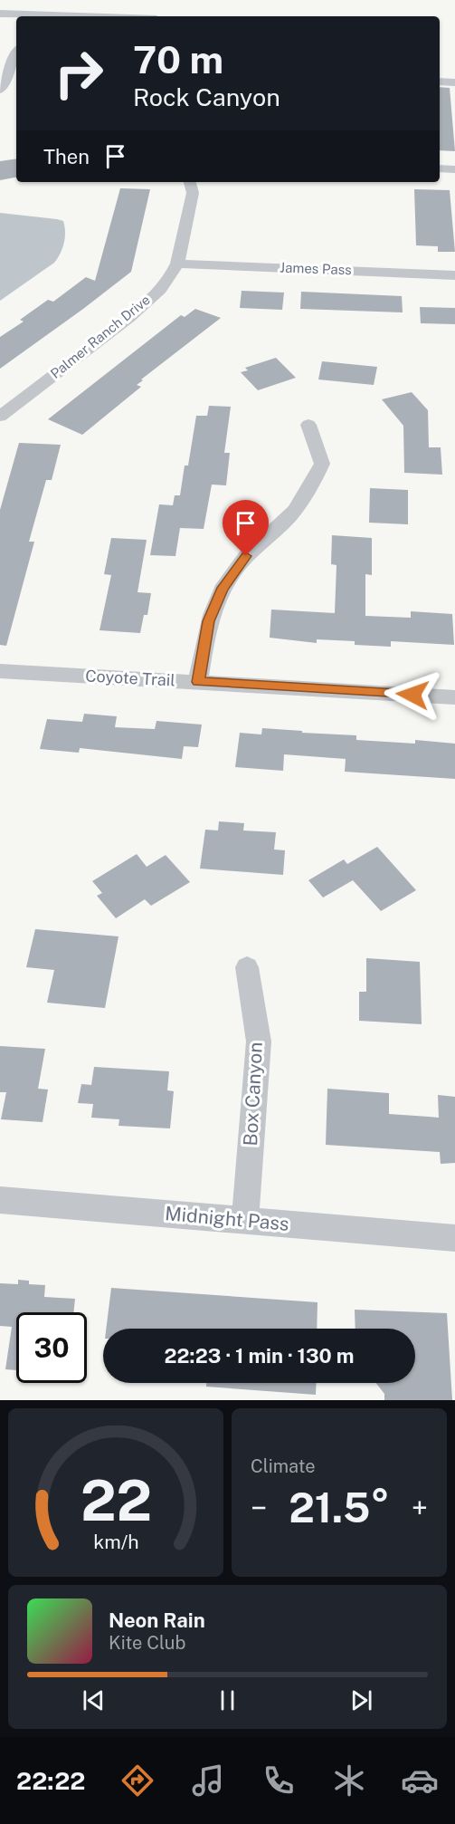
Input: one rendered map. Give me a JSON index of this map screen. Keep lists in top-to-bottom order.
{
  "streets": {
    "street": [
      "James Pass",
      "Palmer Ranch Drive",
      "Coyote Trail",
      "Box Canyon",
      "Midnight Pass"
    ]
  },
  "crossings": [
    ["James Pass", "Palmer Ranch Drive"],
    ["Box Canyon", "Midnight Pass"]
  ],
  "page": {
    "turn": ["70 m", "Rock Canyon"],
    "then": "Then",
    "limit": "30",
    "trip": "22:23 · 1 min · 130 m",
    "tile": "Climate",
    "heat": ["−", "21.5°", "+"],
    "song": ["Neon Rain", "Kite Club"],
    "tabs": "22:22",
    "gauge": ["22", "km/h"]
  }
}
